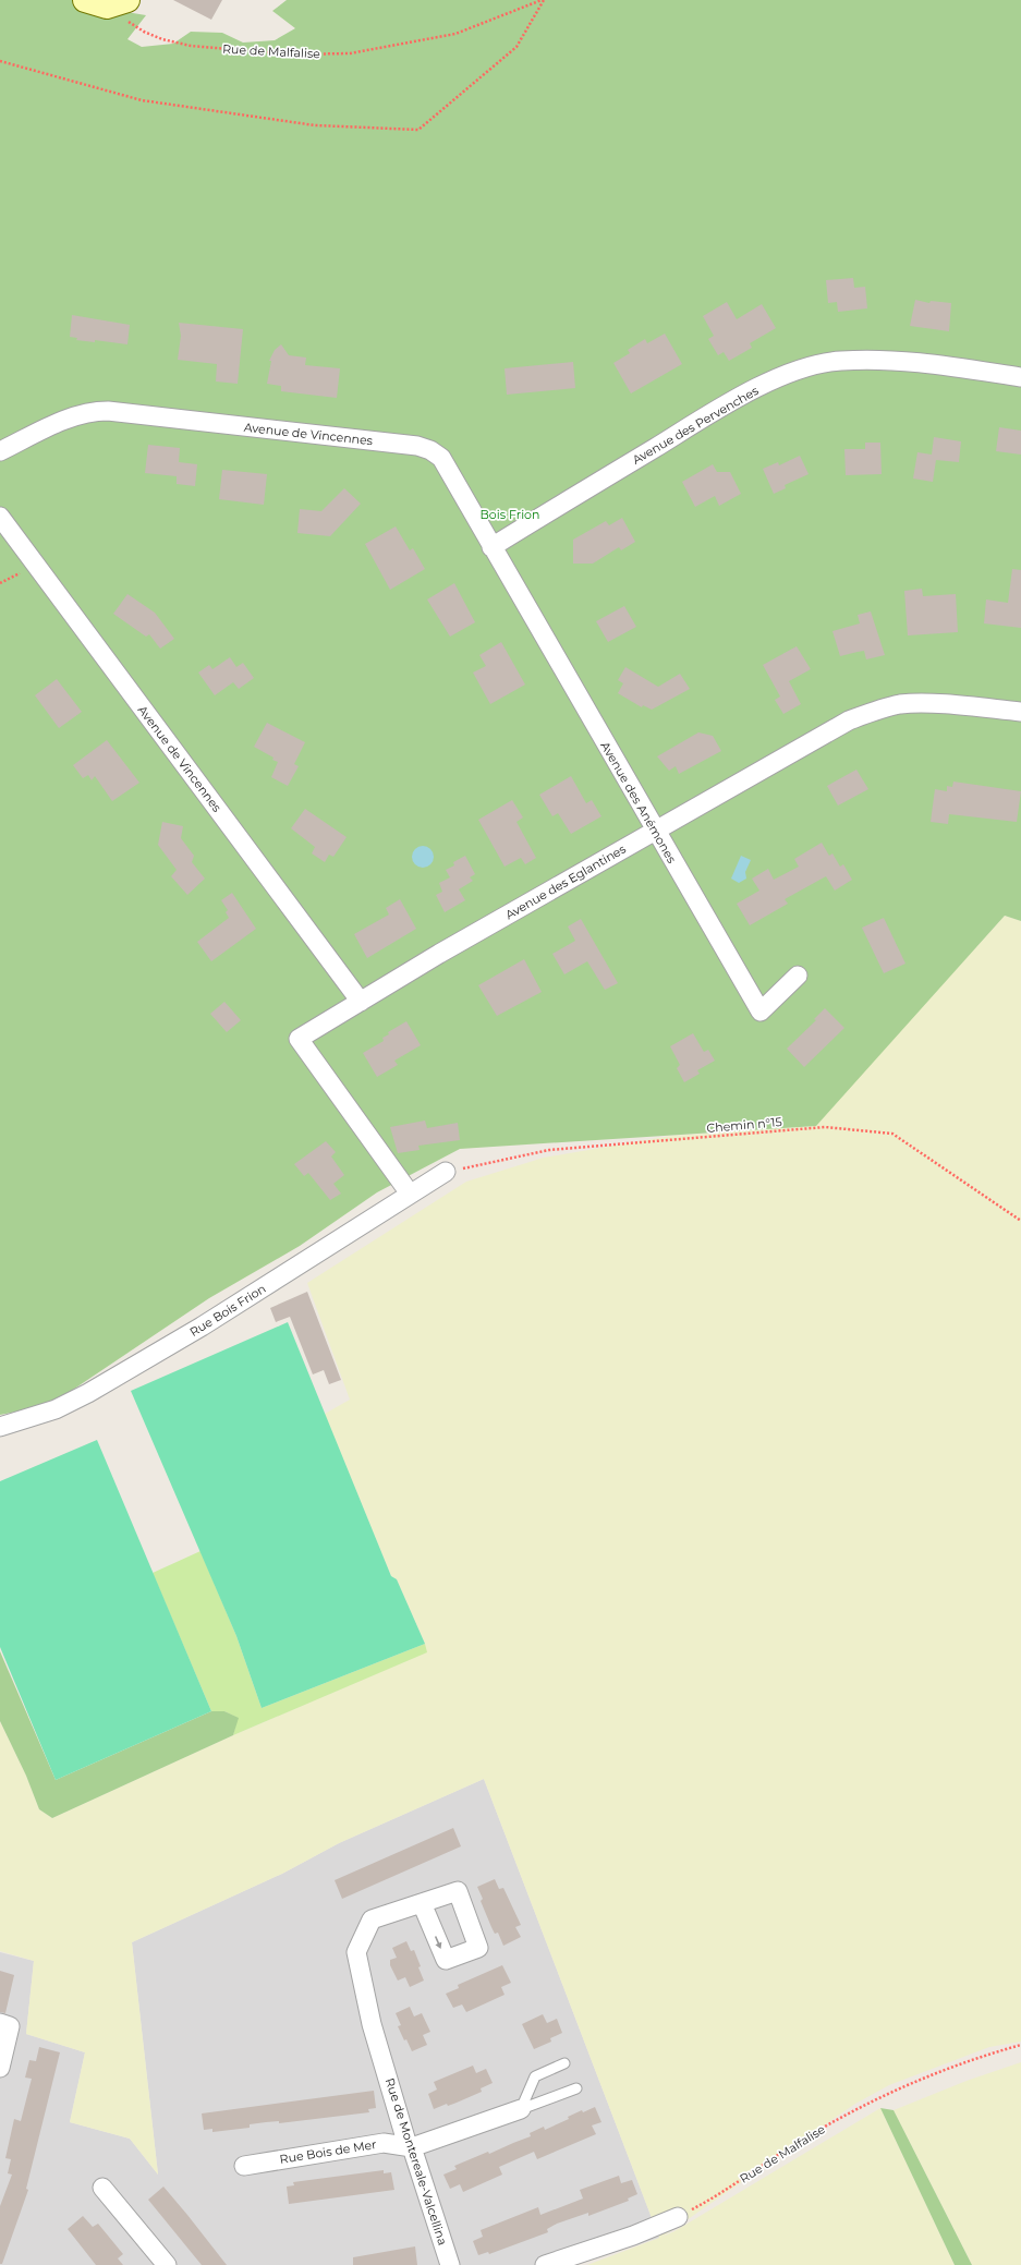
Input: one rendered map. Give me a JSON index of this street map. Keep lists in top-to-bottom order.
{
  "streets": {
    "street": [
      "Avenue des Pervenches",
      "Avenue de Vincennes",
      "Avenue des Anémones",
      "Avenue des Eglantines",
      "Rue Bois Frion",
      "Rue Bois de Mer",
      "Rue de Montereale-Valcellina"
    ],
    "path": ["Rue de Malfalise", "Chemin n°15"]
  },
  "crossings": [
    ["Avenue des Pervenches", "Avenue de Vincennes"],
    ["Avenue des Pervenches", "Avenue des Anémones"],
    ["Avenue de Vincennes", "Avenue des Anémones"],
    ["Avenue de Vincennes", "Avenue des Eglantines"],
    ["Avenue des Anémones", "Avenue des Eglantines"],
    ["Avenue des Eglantines", "Rue Bois Frion"],
    ["Chemin n°15", "Rue Bois Frion"],
    ["Rue Bois de Mer", "Rue de Montereale-Valcellina"]
  ],
  "parks": ["Bois Frion"]
}
